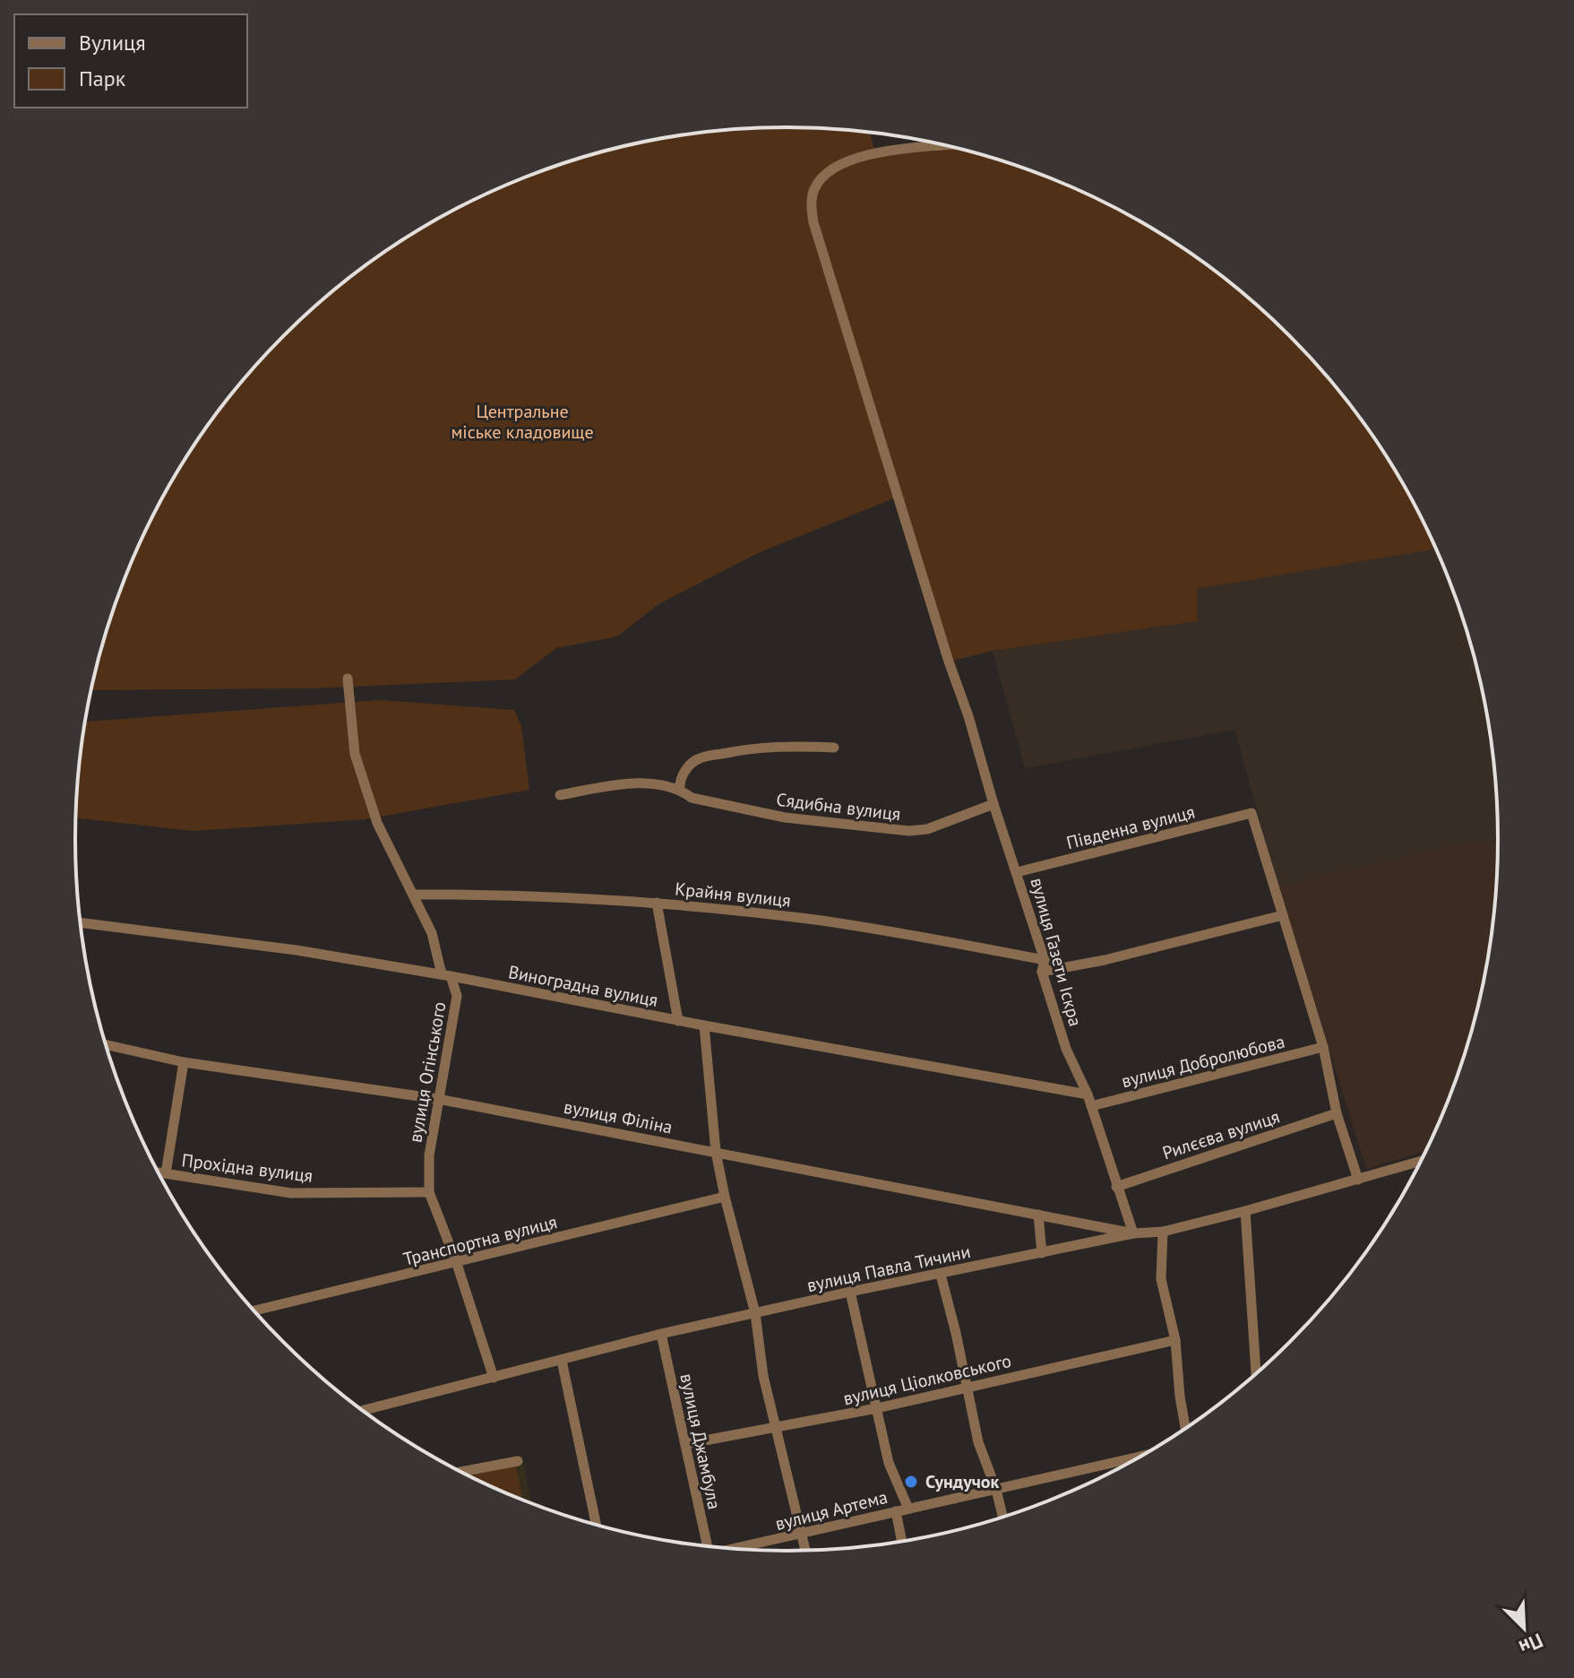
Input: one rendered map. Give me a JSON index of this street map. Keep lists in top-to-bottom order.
{
  "streets": {
    "street": [
      "Сядибна вулиця",
      "Південна вулиця",
      "Крайня вулиця",
      "вулиця Газети Іскра",
      "Виноградна вулиця",
      "вулиця Добролюбова",
      "вулиця Огінського",
      "вулиця Філіна",
      "Рилєєва вулиця",
      "Прохідна вулиця",
      "Транспортна вулиця",
      "вулиця Павла Тичини",
      "вулиця Ціолковського",
      "вулиця Джамбула",
      "вулиця Артема"
    ]
  },
  "crossings": [
    ["Сядибна вулиця", "вулиця Газети Іскра"],
    ["Південна вулиця", "вулиця Газети Іскра"],
    ["Крайня вулиця", "вулиця Газети Іскра"],
    ["Крайня вулиця", "вулиця Огінського"],
    ["вулиця Газети Іскра", "Виноградна вулиця"],
    ["вулиця Газети Іскра", "вулиця Добролюбова"],
    ["вулиця Газети Іскра", "вулиця Філіна"],
    ["вулиця Газети Іскра", "Рилєєва вулиця"],
    ["вулиця Газети Іскра", "вулиця Павла Тичини"],
    ["Виноградна вулиця", "вулиця Огінського"],
    ["вулиця Огінського", "вулиця Філіна"],
    ["вулиця Огінського", "Прохідна вулиця"],
    ["вулиця Огінського", "Транспортна вулиця"],
    ["вулиця Огінського", "вулиця Павла Тичини"],
    ["вулиця Філіна", "вулиця Павла Тичини"],
    ["вулиця Павла Тичини", "вулиця Джамбула"],
    ["вулиця Ціолковського", "вулиця Джамбула"]
  ],
  "parks": ["Центральне міське кладовище"],
  "places": ["Сундучок"],
  "legend": ["Вулиця", "Парк"],
  "north": "bottom right"
}
